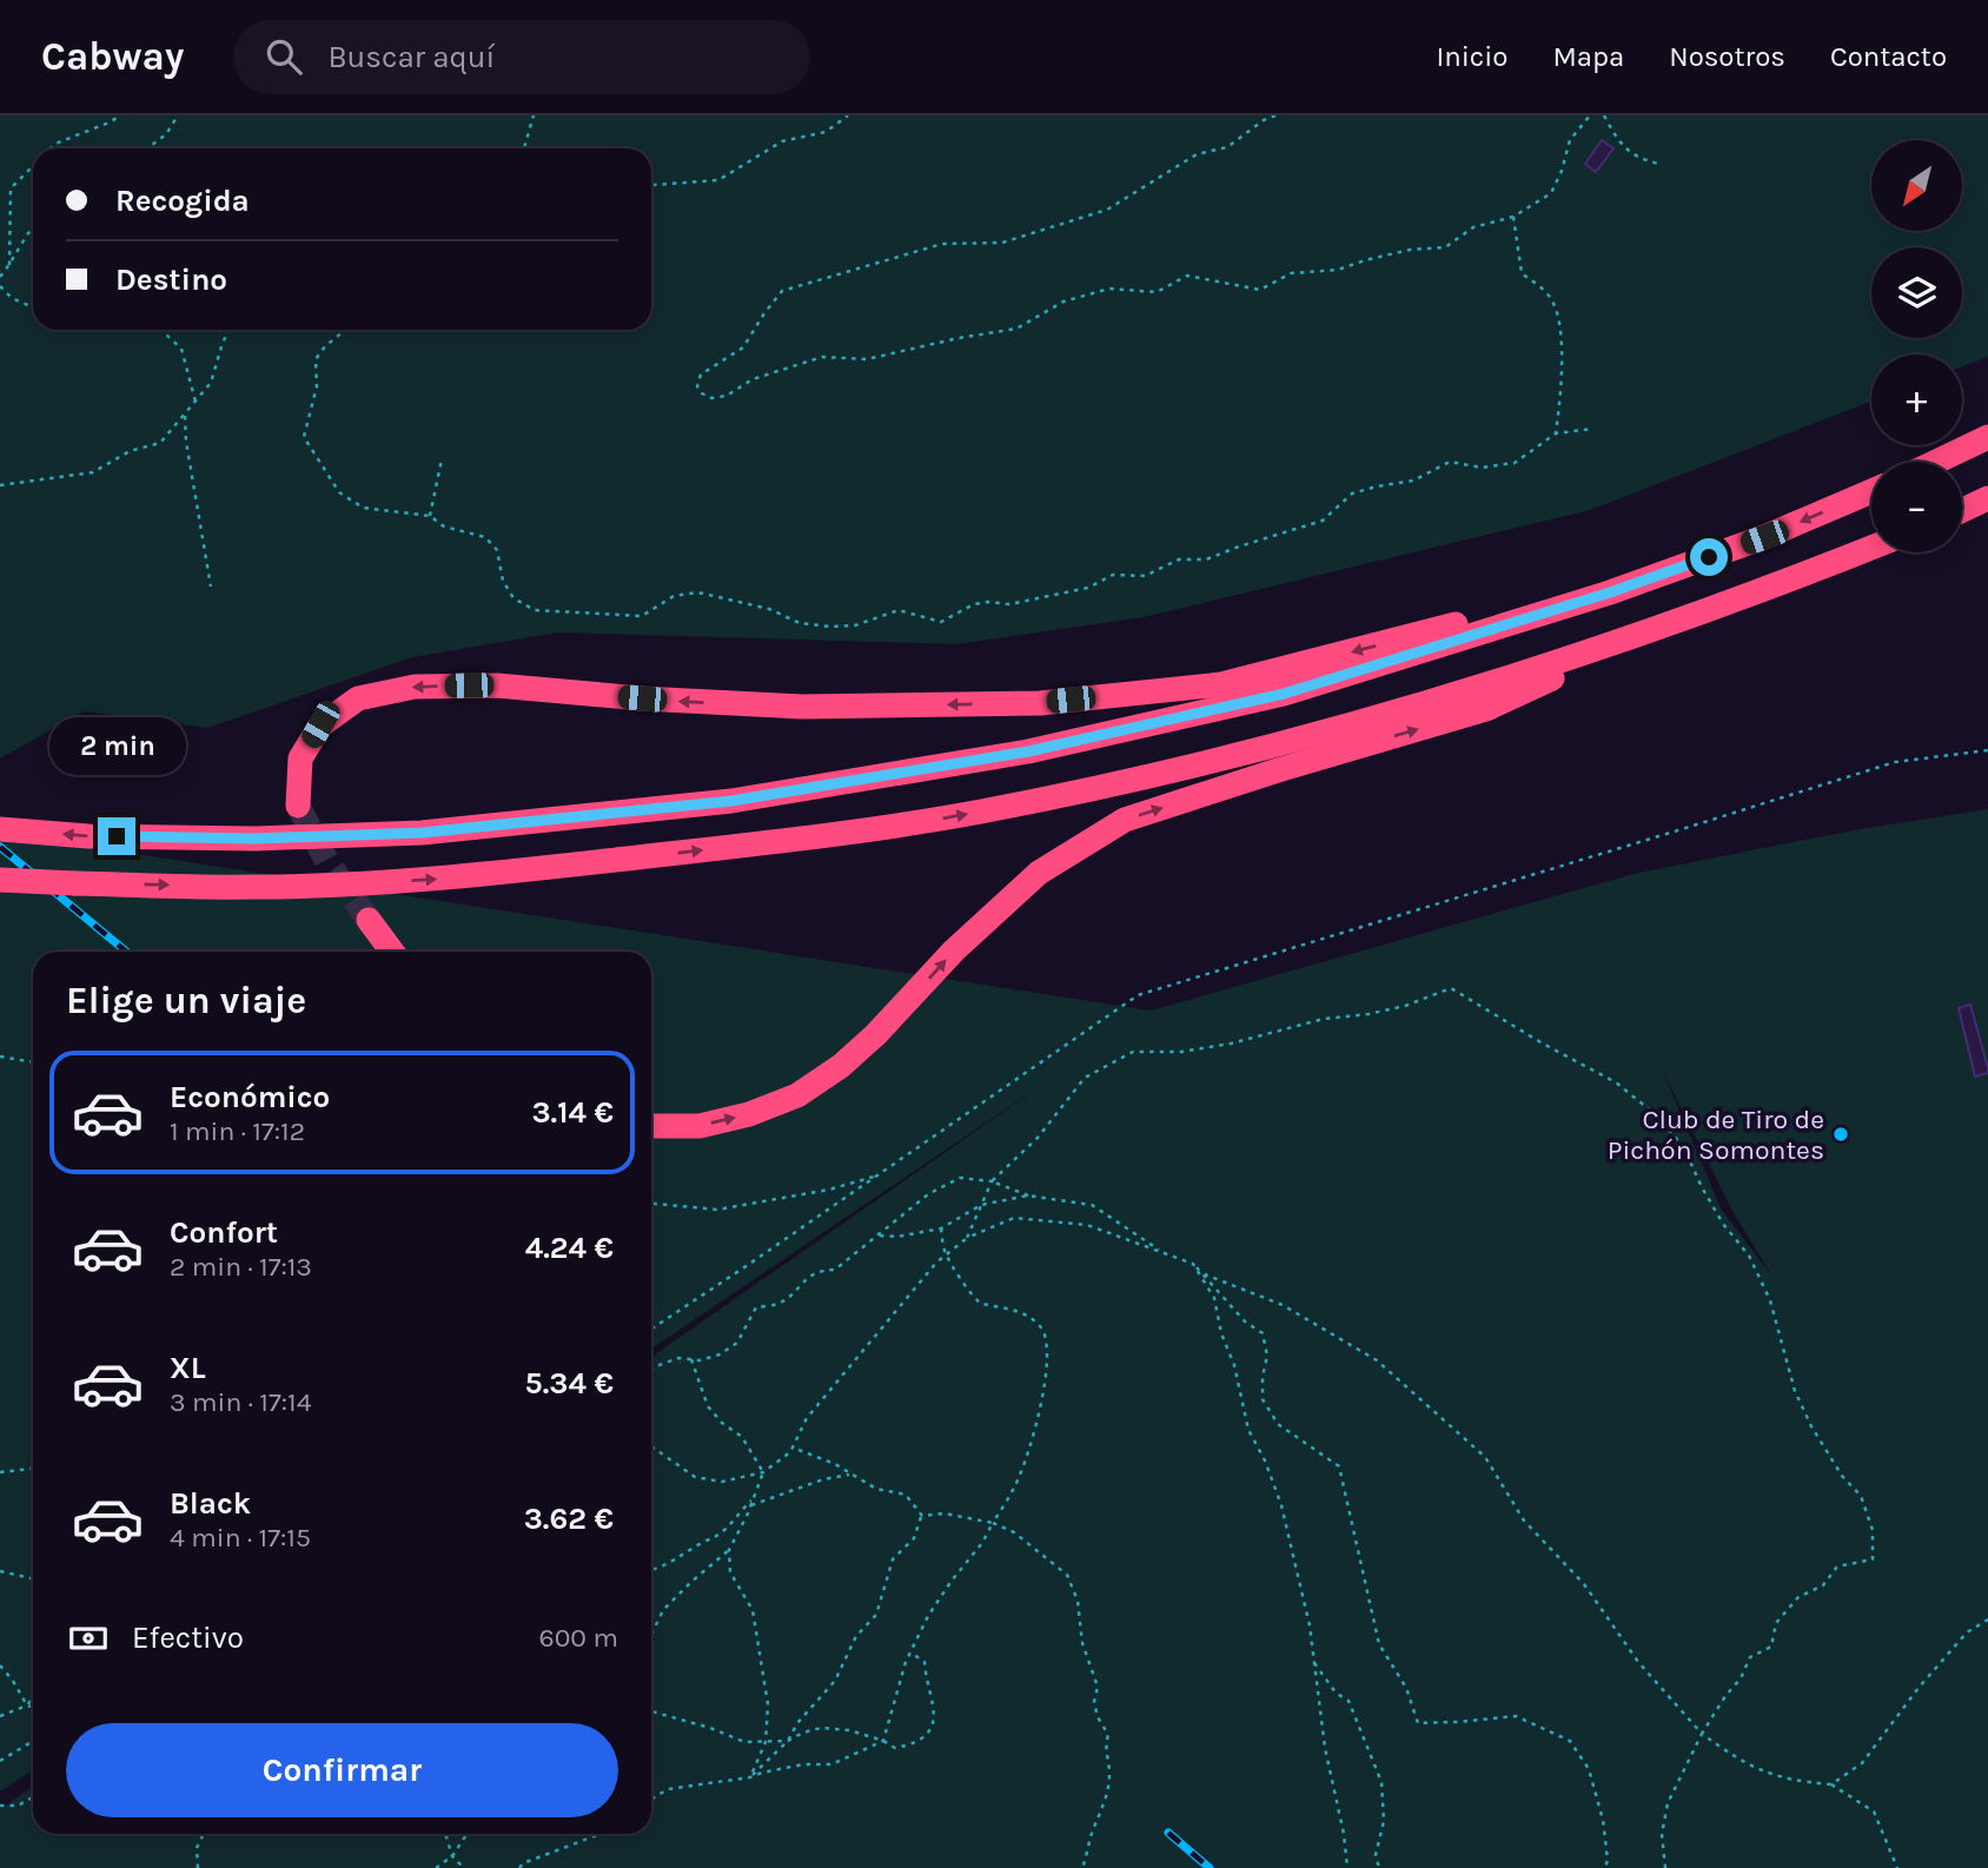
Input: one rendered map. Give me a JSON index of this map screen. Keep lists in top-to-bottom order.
{
  "places": ["Club de Tiro de Pichón Somontes"],
  "north": "bottom left",
  "page": {
    "header": "Cabway",
    "search": "Buscar aquí",
    "nav": [
      "Inicio",
      "Mapa",
      "Nosotros",
      "Contacto"
    ],
    "map_buttons": ["+", "−"],
    "banner": ["Recogida", "Destino"],
    "bubble": "2 min",
    "heading": "Elige un viaje",
    "list": [
      {
        "name": "Económico",
        "note": "1 min · 17:12",
        "value": "3.14 €"
      },
      {
        "name": "Confort",
        "note": "2 min · 17:13",
        "value": "4.24 €"
      },
      {
        "name": "XL",
        "note": "3 min · 17:14",
        "value": "5.34 €"
      },
      {
        "name": "Black",
        "note": "4 min · 17:15",
        "value": "3.62 €"
      }
    ],
    "pay": ["Efectivo", "600 m"],
    "buttons": "Confirmar"
  }
}
